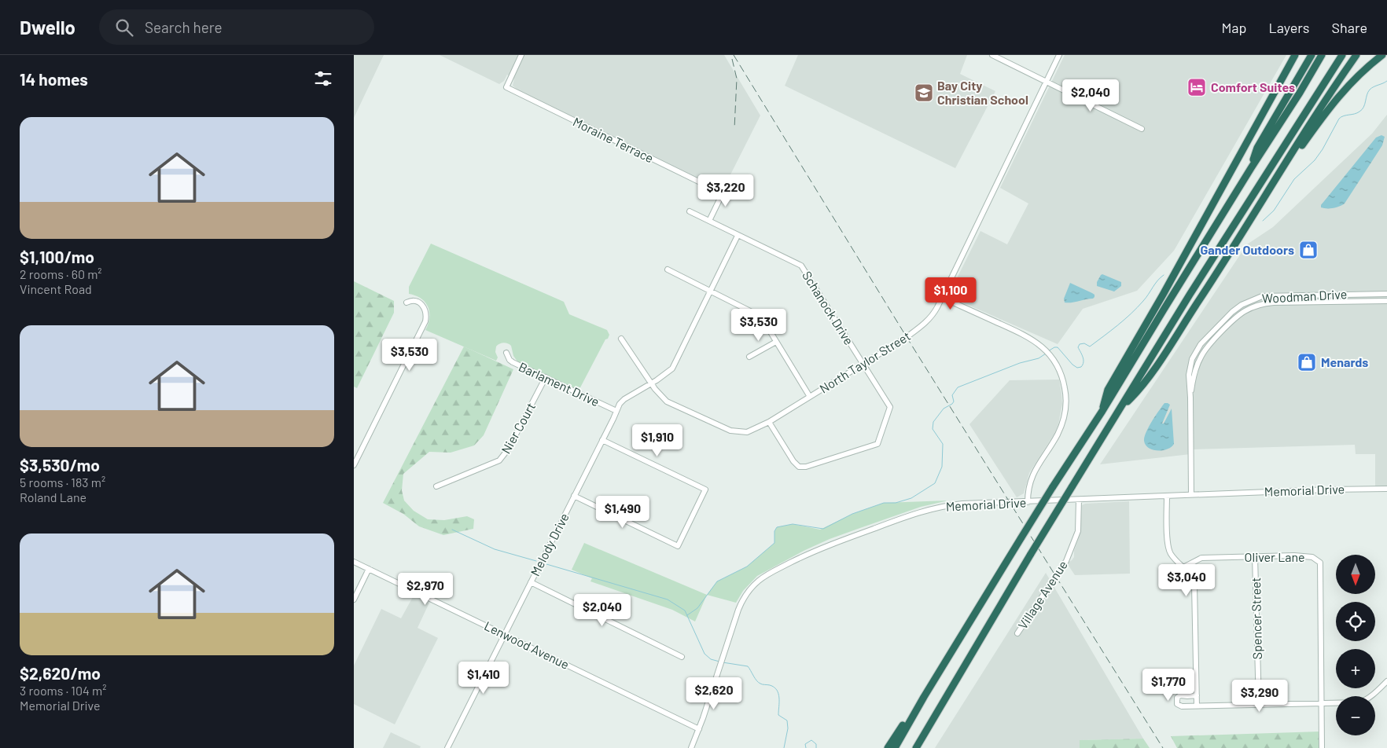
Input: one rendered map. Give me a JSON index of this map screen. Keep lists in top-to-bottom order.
{
  "streets": {
    "street": [
      "Moraine Terrace",
      "Woodman Drive",
      "Schanock Drive",
      "North Taylor Street",
      "Barlament Drive",
      "Nier Court",
      "Memorial Drive",
      "Melody Drive",
      "Oliver Lane",
      "Village Avenue",
      "Spencer Street",
      "Lenwood Avenue"
    ]
  },
  "crossings": [
    ["Moraine Terrace", "Schanock Drive"],
    ["Woodman Drive", "Memorial Drive"],
    ["Schanock Drive", "North Taylor Street"],
    ["Schanock Drive", "Melody Drive"],
    ["North Taylor Street", "Melody Drive"],
    ["Barlament Drive", "Nier Court"],
    ["Barlament Drive", "Melody Drive"],
    ["Memorial Drive", "Village Avenue"],
    ["Memorial Drive", "Lenwood Avenue"],
    ["Melody Drive", "Lenwood Avenue"],
    ["Oliver Lane", "Spencer Street"]
  ],
  "places": {
    "hotel": ["Comfort Suites"],
    "school or university": ["Bay City Christian School"],
    "shop": ["Gander Outdoors", "Menards"]
  },
  "north": "bottom",
  "page": {
    "header": "Dwello",
    "search": "Search here",
    "nav": ["Map", "Layers", "Share"],
    "heading": "14 homes",
    "price": [
      "$2,040",
      "$3,220",
      "$1,100",
      "$3,530",
      "$3,530",
      "$1,910",
      "$1,490",
      "$3,040",
      "$2,970",
      "$2,040",
      "$1,410",
      "$1,770",
      "$2,620",
      "$3,290"
    ],
    "list": [
      {
        "name": "$1,100/mo",
        "note": "2 rooms · 60 m² · Vincent Road"
      },
      {
        "name": "$3,530/mo",
        "note": "5 rooms · 183 m² · Roland Lane"
      },
      {
        "name": "$2,620/mo",
        "note": "3 rooms · 104 m² · Memorial Drive"
      }
    ],
    "map_buttons": ["+", "−"]
  }
}
